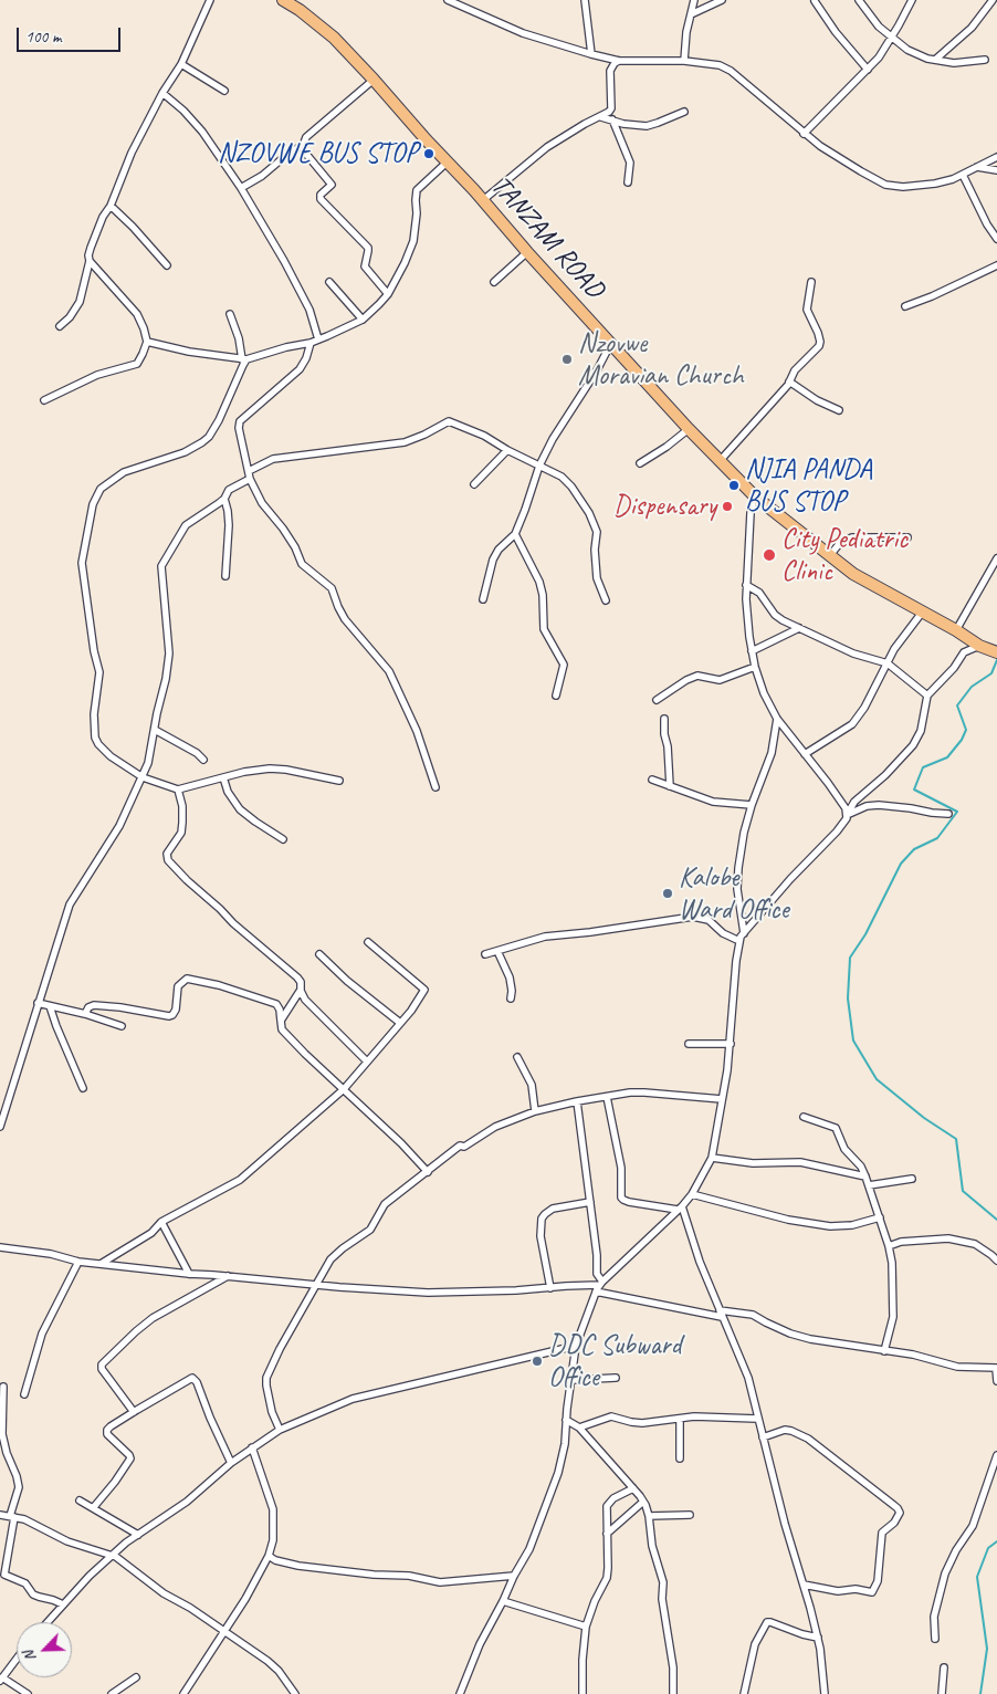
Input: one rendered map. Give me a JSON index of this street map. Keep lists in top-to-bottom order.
{
  "streets": {
    "highway": ["TANZAM ROAD"]
  },
  "places": [
    "NZOVWE BUS STOP",
    "Nzovwe Moravian Church",
    "NJIA PANDA BUS STOP",
    "Dispensary",
    "City Pediatric Clinic",
    "Kalobe Ward Office",
    "DDC Subward Office"
  ],
  "scale_bar": "100 m",
  "north": "bottom left"
}
